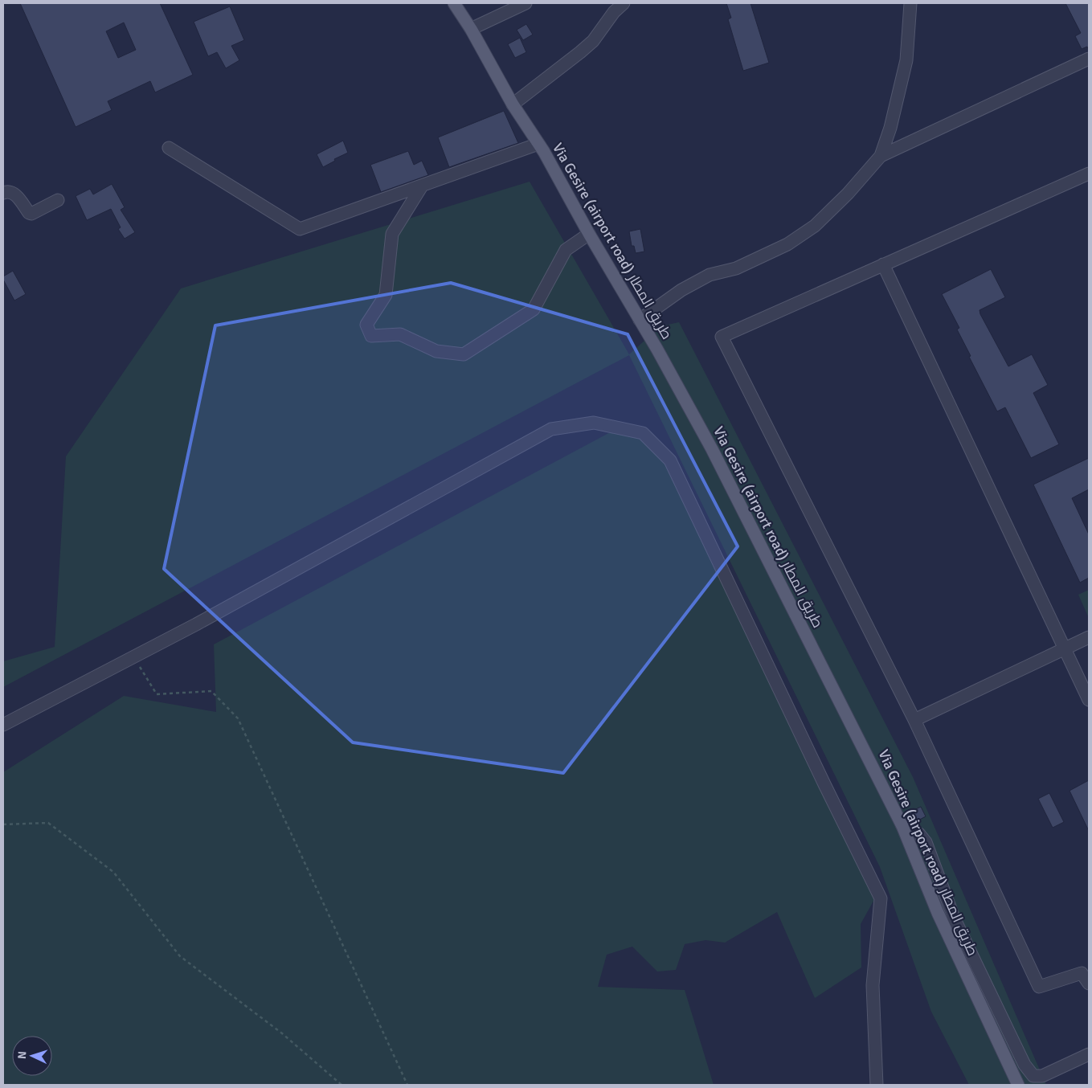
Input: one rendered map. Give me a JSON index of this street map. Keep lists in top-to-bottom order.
{
  "streets": {
    "main road": ["Via Gesire (airport road) طريق المطار"]
  },
  "north": "left"
}
